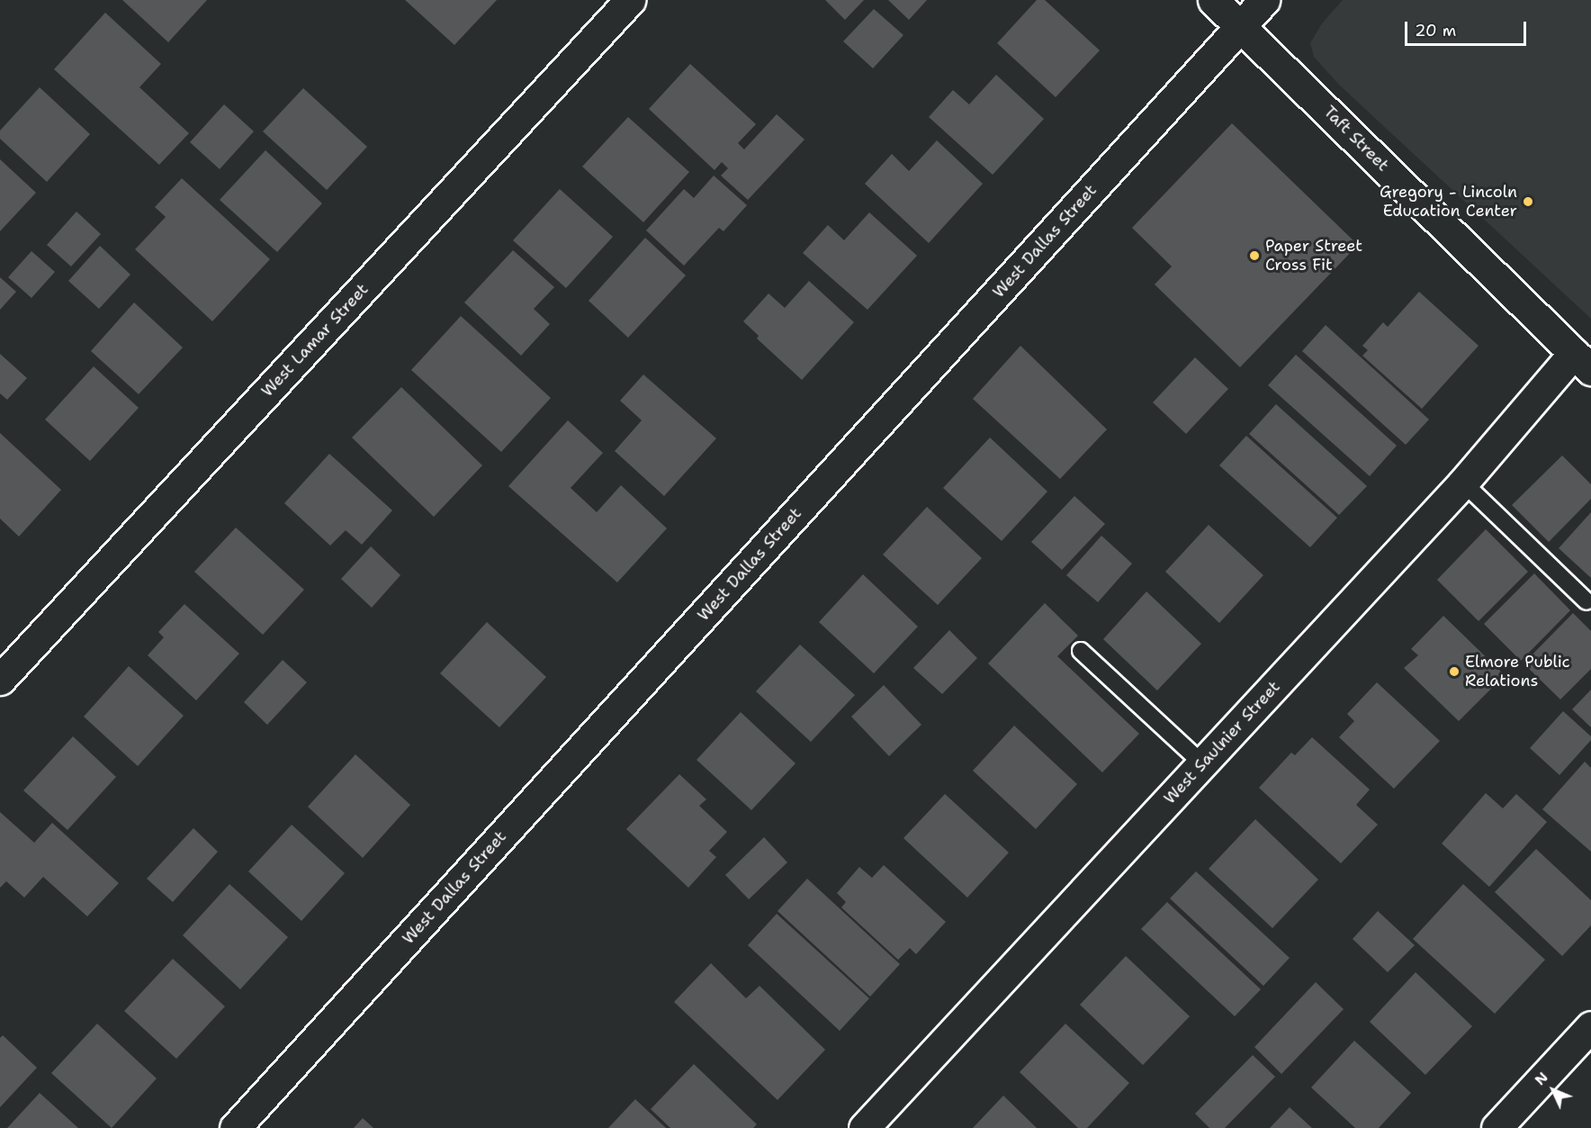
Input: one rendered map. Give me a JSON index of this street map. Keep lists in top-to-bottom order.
{
  "streets": {
    "street": [
      "Taft Street",
      "West Dallas Street",
      "West Lamar Street",
      "West Saulnier Street"
    ]
  },
  "crossings": [
    ["Taft Street", "West Dallas Street"],
    ["Taft Street", "West Saulnier Street"]
  ],
  "places": ["Gregory - Lincoln Education Center", "Paper Street Cross Fit", "Elmore Public Relations"],
  "scale_bar": "20 m",
  "north": "top left"
}
